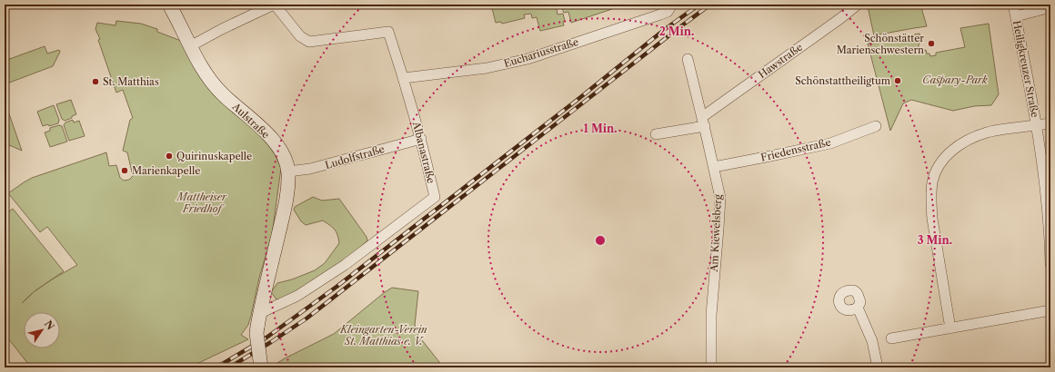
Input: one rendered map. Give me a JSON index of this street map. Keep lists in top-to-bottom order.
{
  "streets": {
    "street": [
      "Euchariusstraße",
      "Hawstraße",
      "Heiligkreuzer Straße",
      "Aulstraße",
      "Friedensstraße",
      "Albanastraße",
      "Ludolfstraße",
      "Am Kiewelsberg"
    ]
  },
  "crossings": [
    ["Euchariusstraße", "Albanastraße"],
    ["Hawstraße", "Am Kiewelsberg"],
    ["Aulstraße", "Albanastraße"],
    ["Aulstraße", "Ludolfstraße"],
    ["Friedensstraße", "Am Kiewelsberg"],
    ["Albanastraße", "Ludolfstraße"]
  ],
  "parks": ["Caspary-Park", "Mattheiser Friedhof", "Kleingarten-Verein St. Matthias e. V."],
  "places": [
    "Schönstätter Marienschwestern",
    "Schönstattheiligtum",
    "St. Matthias",
    "Quirinuskapelle",
    "Marienkapelle"
  ],
  "north": "top right",
  "rings": ["2 Min.", "1 Min.", "3 Min."]
}
